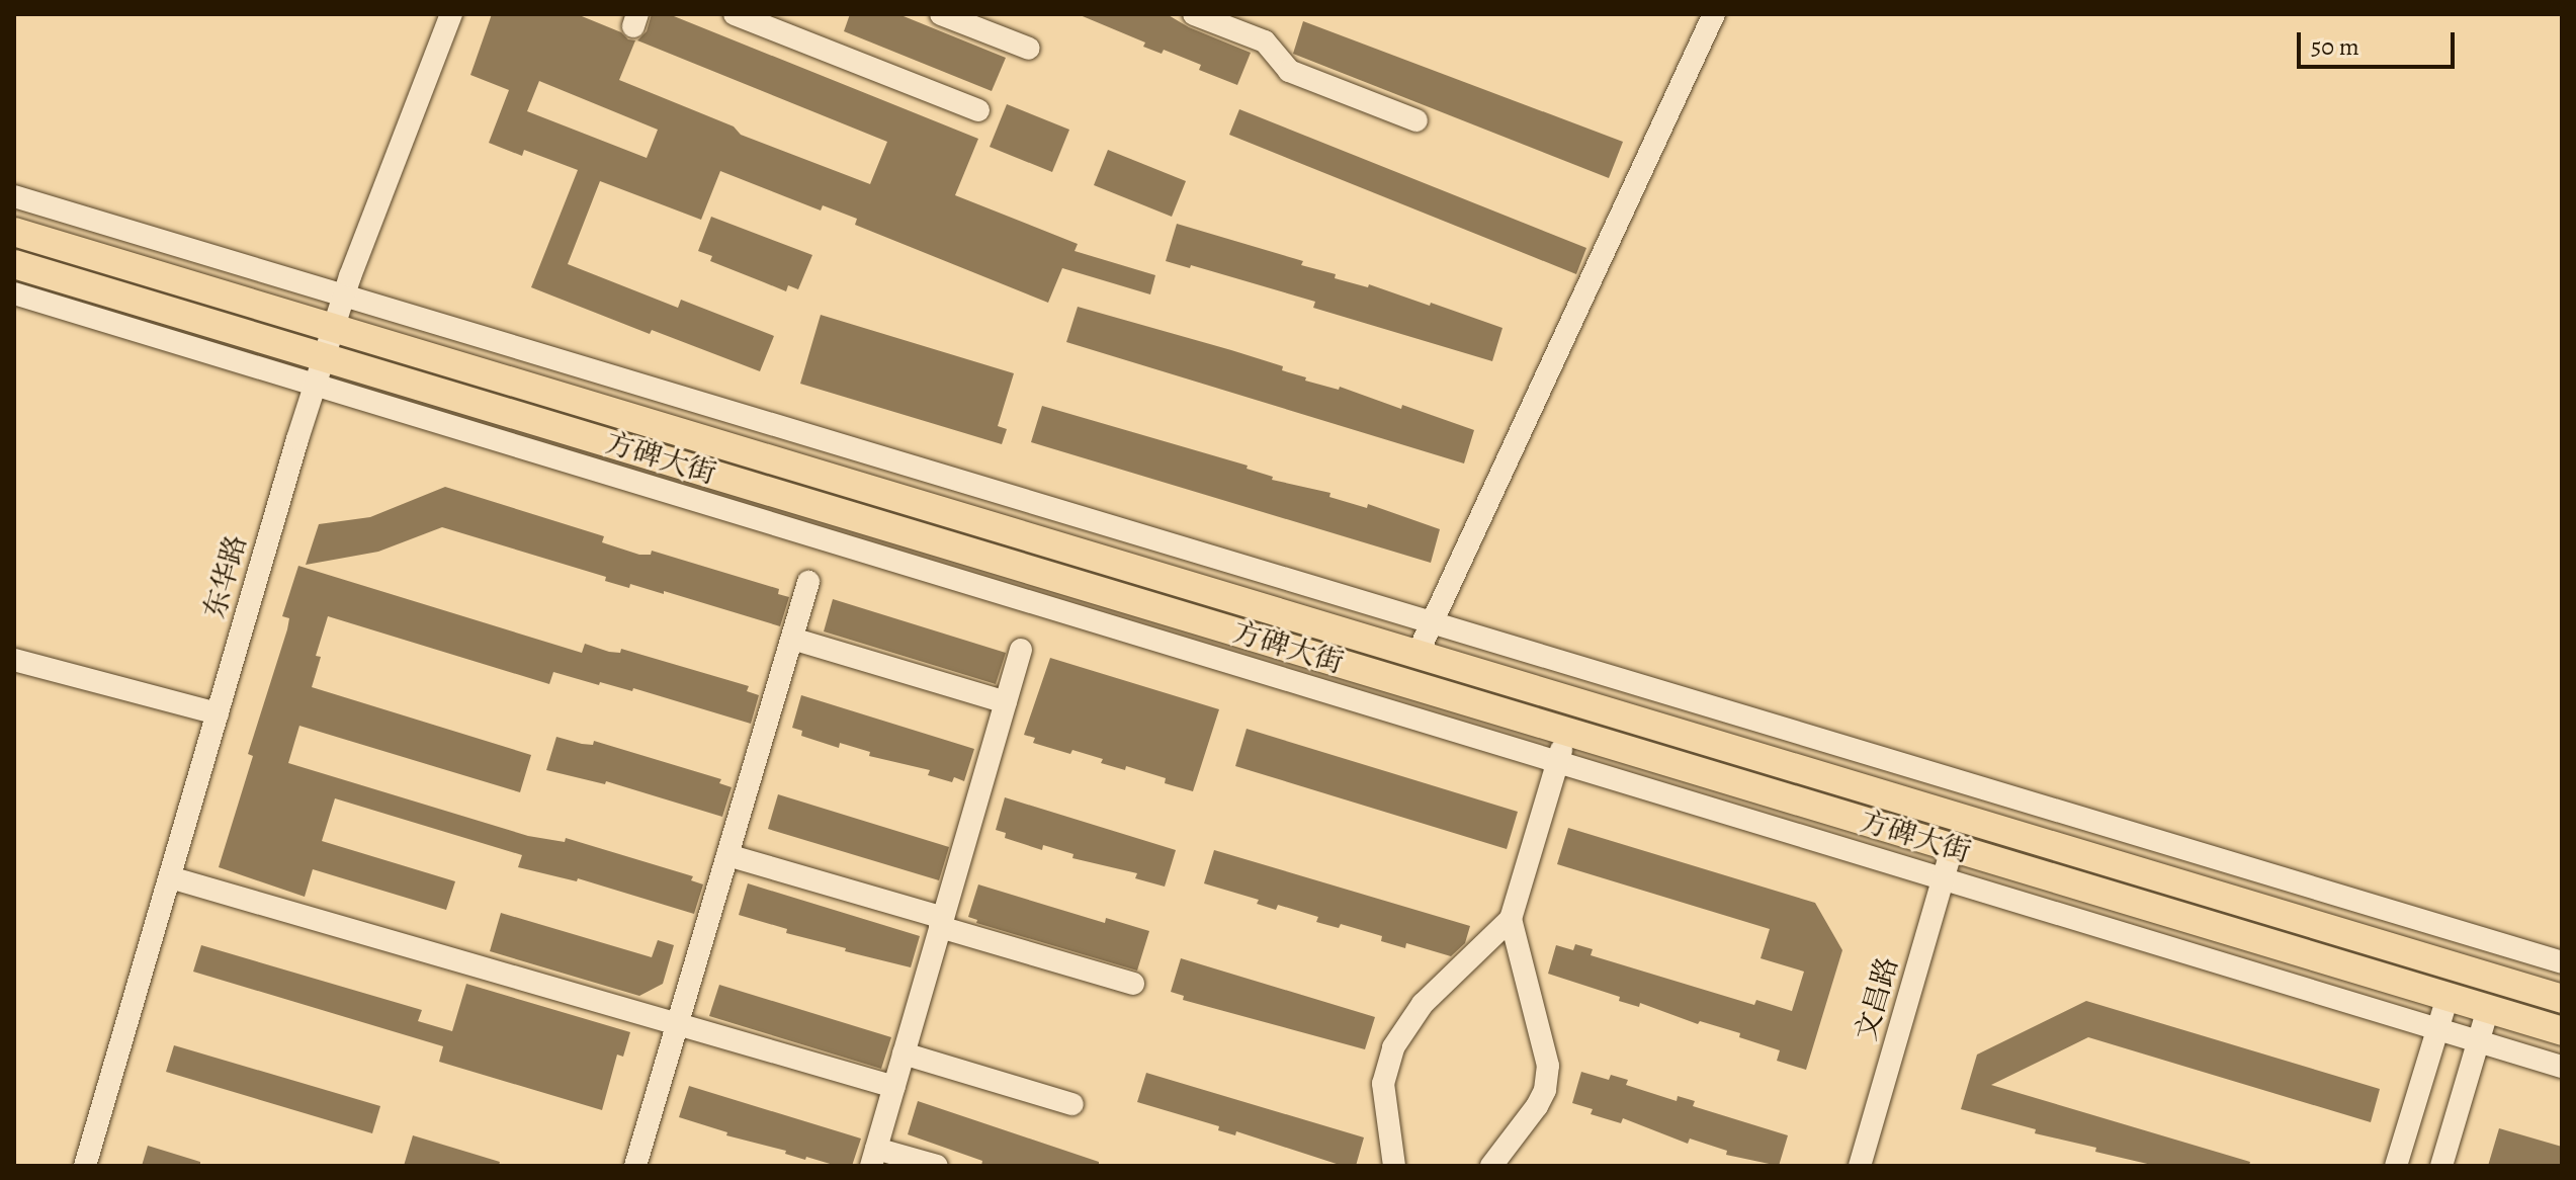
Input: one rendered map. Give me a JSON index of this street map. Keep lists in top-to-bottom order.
{
  "streets": {
    "main road": ["方碑大街"],
    "street": ["东华路", "文昌路"]
  },
  "crossings": [
    ["方碑大街", "东华路"],
    ["方碑大街", "文昌路"]
  ],
  "scale_bar": "50 m"
}
